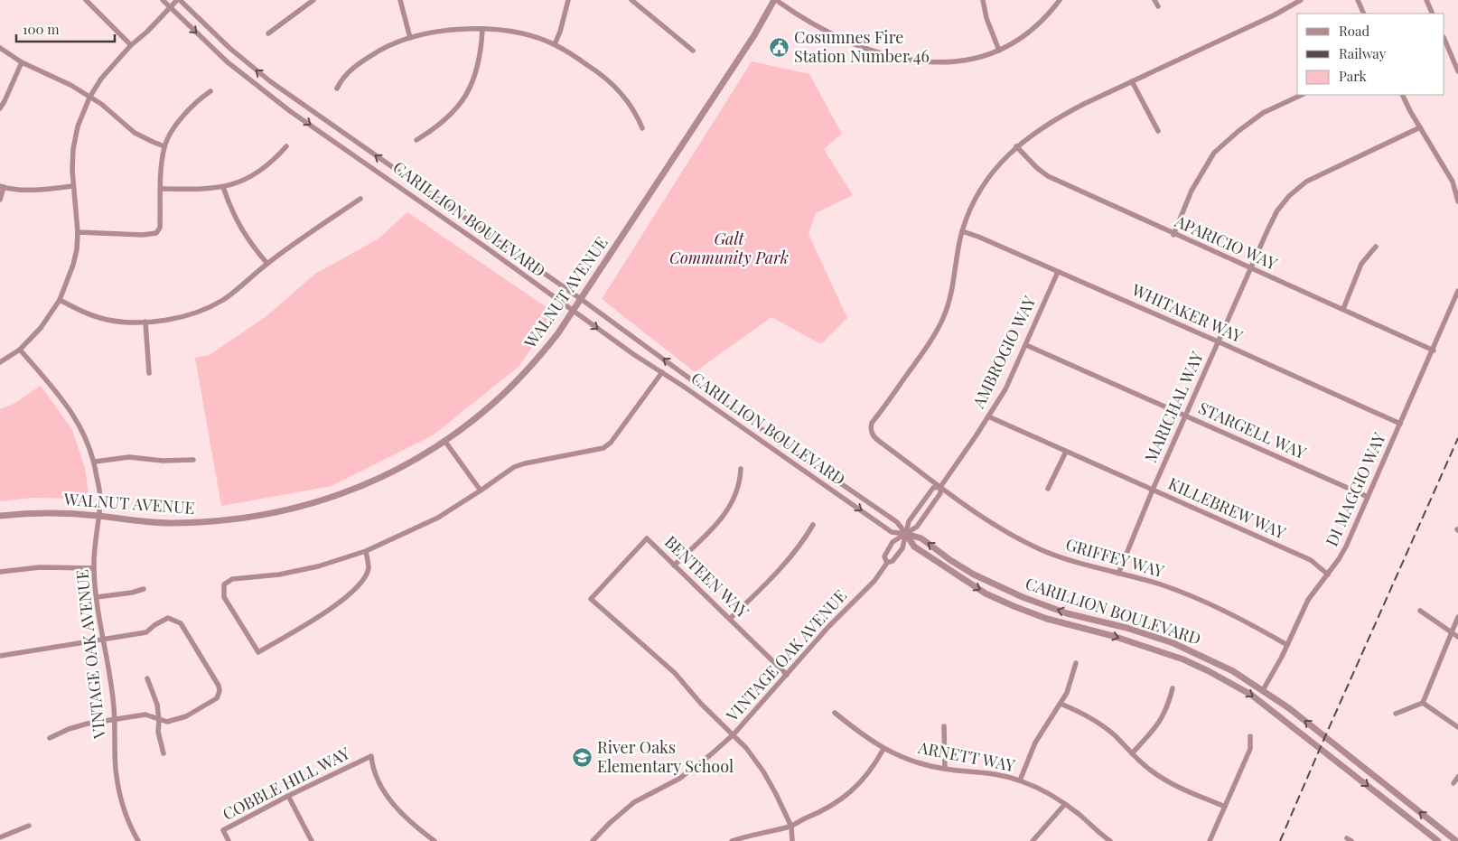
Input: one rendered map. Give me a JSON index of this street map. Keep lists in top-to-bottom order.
{
  "streets": {
    "street": [
      "CARILLION BOULEVARD",
      "APARICIO WAY",
      "WALNUT AVENUE",
      "WHITAKER WAY",
      "AMBROGIO WAY",
      "MARICHAL WAY",
      "STARGELL WAY",
      "DI MAGGIO WAY",
      "KILLEBREW WAY",
      "GRIFFEY WAY",
      "BENTEEN WAY",
      "VINTAGE OAK AVENUE",
      "ARNETT WAY",
      "COBBLE HILL WAY"
    ]
  },
  "crossings": [
    ["CARILLION BOULEVARD", "WALNUT AVENUE"],
    ["CARILLION BOULEVARD", "AMBROGIO WAY"],
    ["CARILLION BOULEVARD", "DI MAGGIO WAY"],
    ["CARILLION BOULEVARD", "VINTAGE OAK AVENUE"],
    ["APARICIO WAY", "MARICHAL WAY"],
    ["APARICIO WAY", "DI MAGGIO WAY"],
    ["WALNUT AVENUE", "VINTAGE OAK AVENUE"],
    ["WHITAKER WAY", "AMBROGIO WAY"],
    ["WHITAKER WAY", "MARICHAL WAY"],
    ["WHITAKER WAY", "DI MAGGIO WAY"],
    ["WHITAKER WAY", "GRIFFEY WAY"],
    ["AMBROGIO WAY", "STARGELL WAY"],
    ["AMBROGIO WAY", "KILLEBREW WAY"],
    ["AMBROGIO WAY", "GRIFFEY WAY"],
    ["AMBROGIO WAY", "VINTAGE OAK AVENUE"],
    ["MARICHAL WAY", "STARGELL WAY"],
    ["MARICHAL WAY", "KILLEBREW WAY"],
    ["MARICHAL WAY", "GRIFFEY WAY"],
    ["STARGELL WAY", "DI MAGGIO WAY"],
    ["DI MAGGIO WAY", "KILLEBREW WAY"],
    ["DI MAGGIO WAY", "GRIFFEY WAY"],
    ["BENTEEN WAY", "VINTAGE OAK AVENUE"]
  ],
  "parks": ["Galt Community Park"],
  "places": {
    "public building": ["Cosumnes Fire Station Number 46"],
    "school or university": ["River Oaks Elementary School"]
  },
  "legend": ["Road", "Railway", "Park"],
  "scale_bar": "100 m"
}
